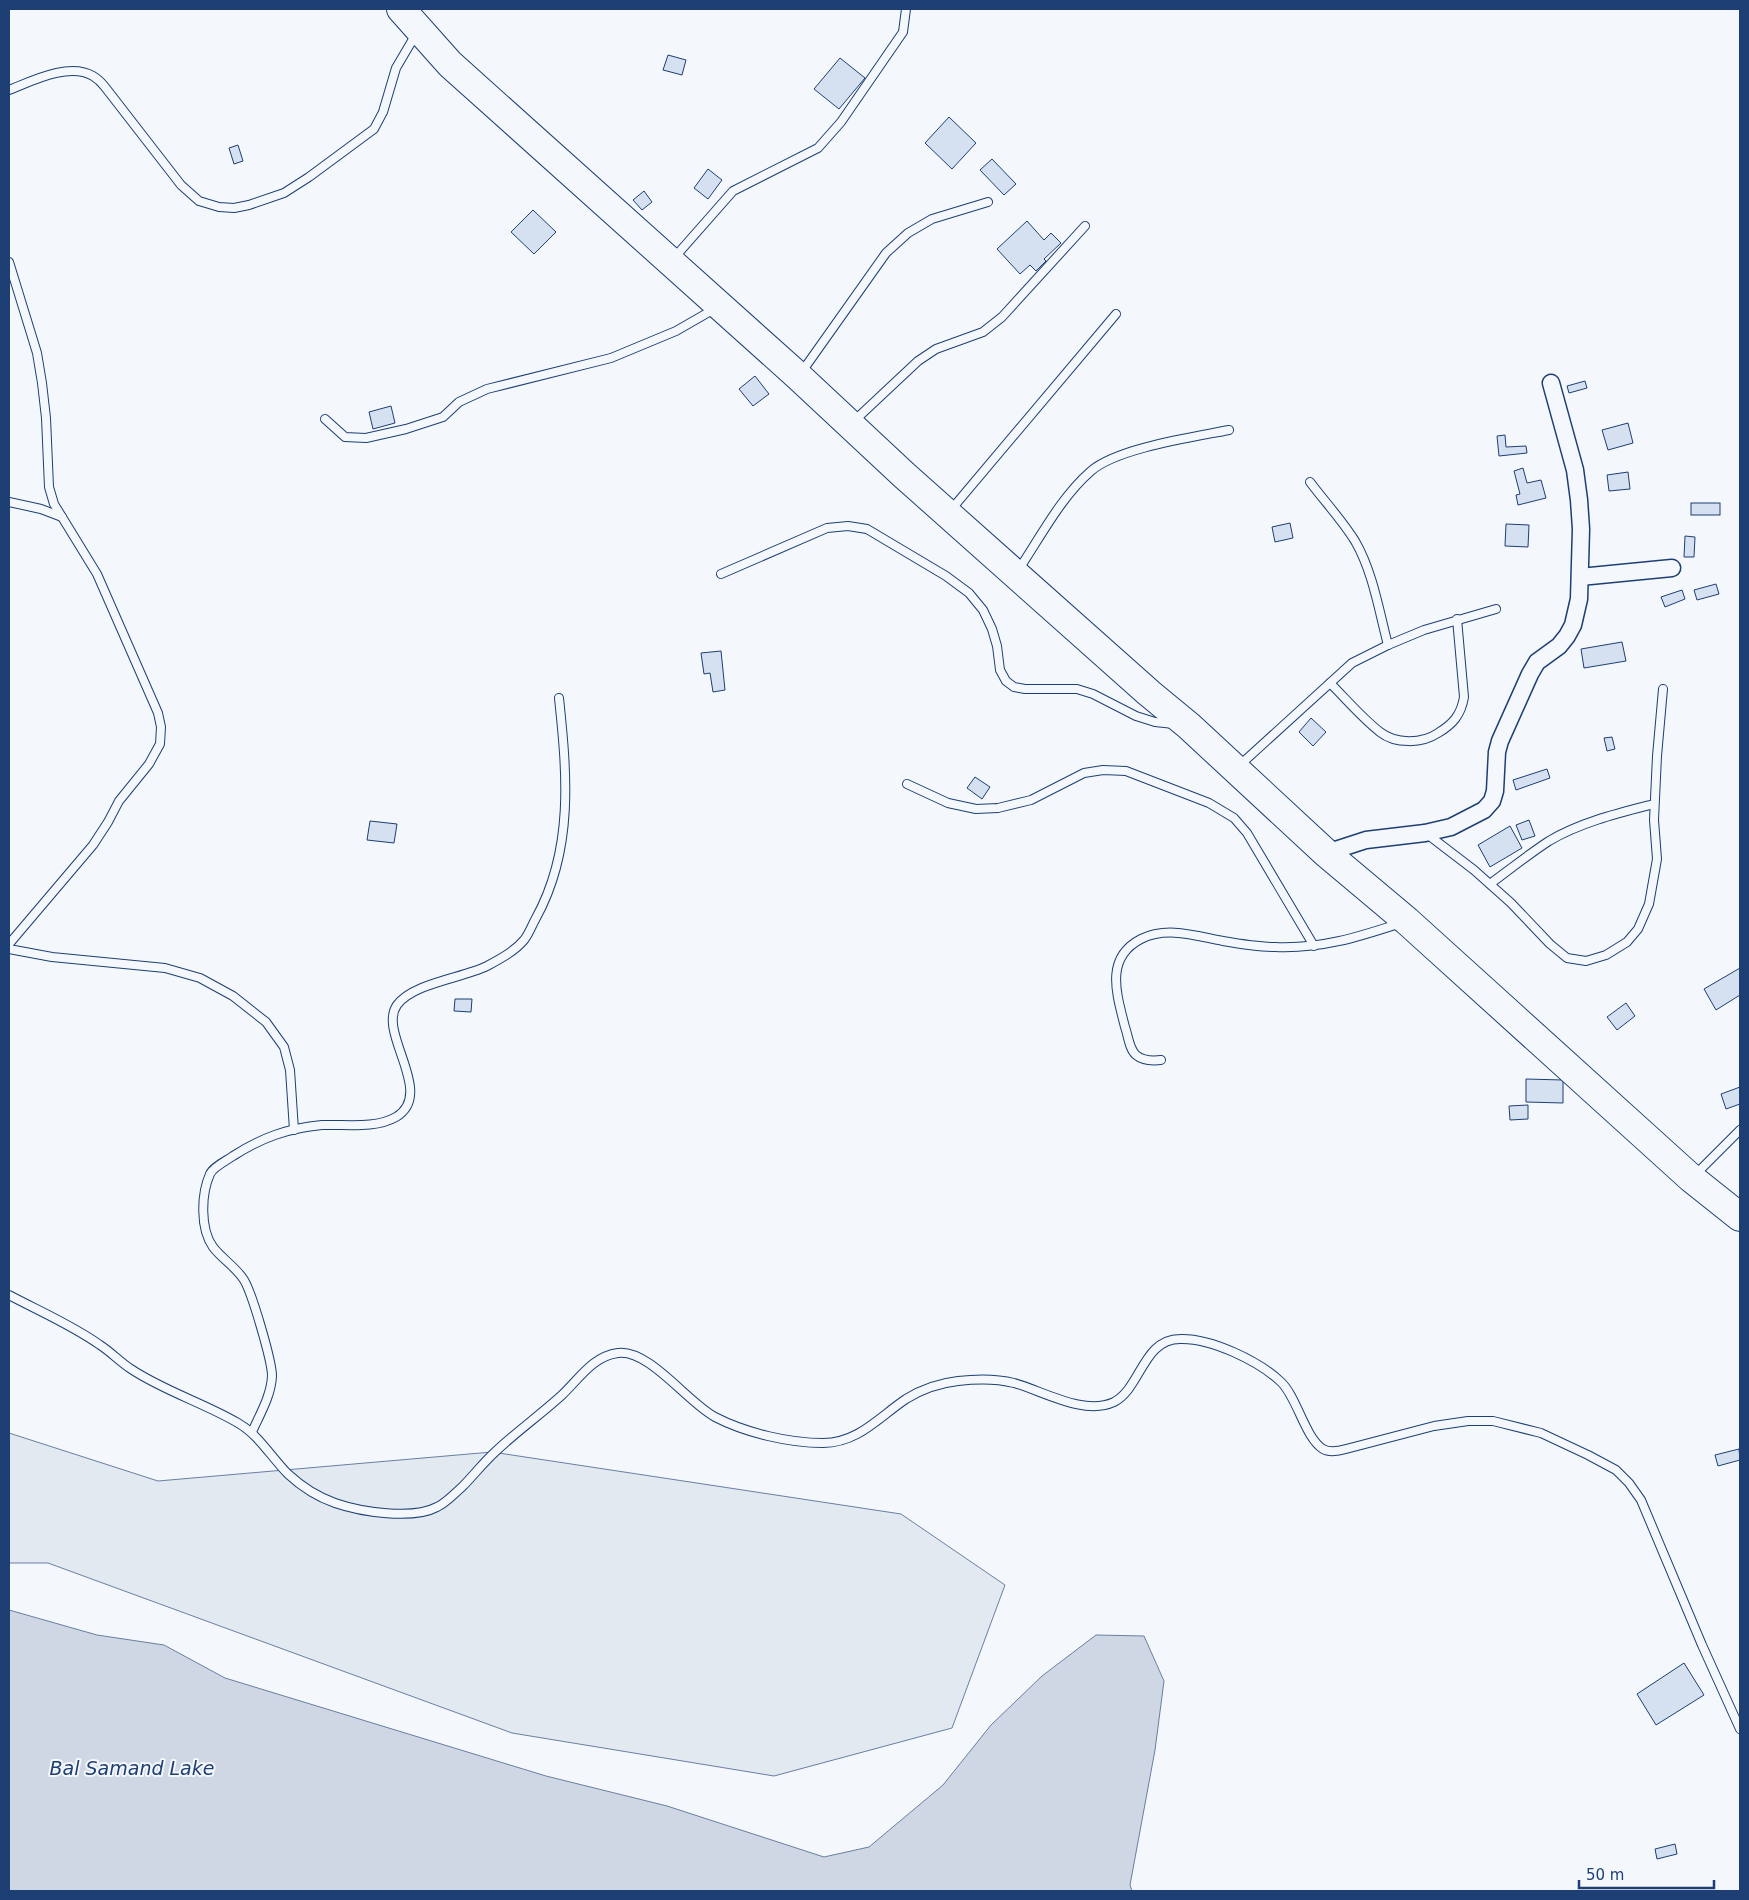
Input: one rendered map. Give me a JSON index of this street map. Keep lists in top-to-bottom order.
{
  "water": ["Bal Samand Lake"],
  "scale_bar": "50 m"
}
